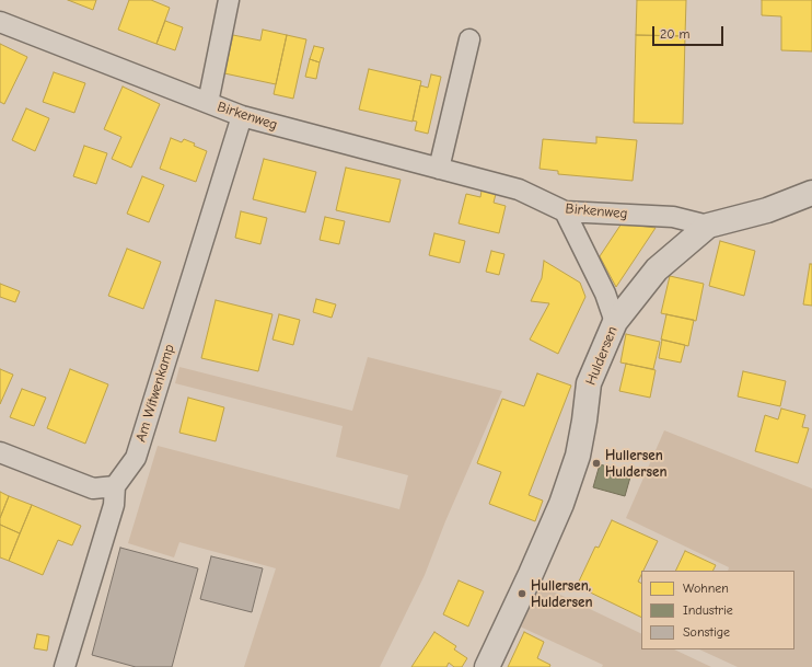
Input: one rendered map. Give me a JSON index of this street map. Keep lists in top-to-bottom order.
{
  "streets": {
    "street": ["Birkenweg", "Huldersen", "Am Witwenkamp"]
  },
  "crossings": [
    ["Birkenweg", "Huldersen"],
    ["Birkenweg", "Am Witwenkamp"]
  ],
  "places": ["Hullersen Huldersen", "Hullersen, Huldersen"],
  "legend": ["Wohnen", "Industrie", "Sonstige"],
  "scale_bar": "20 m"
}
